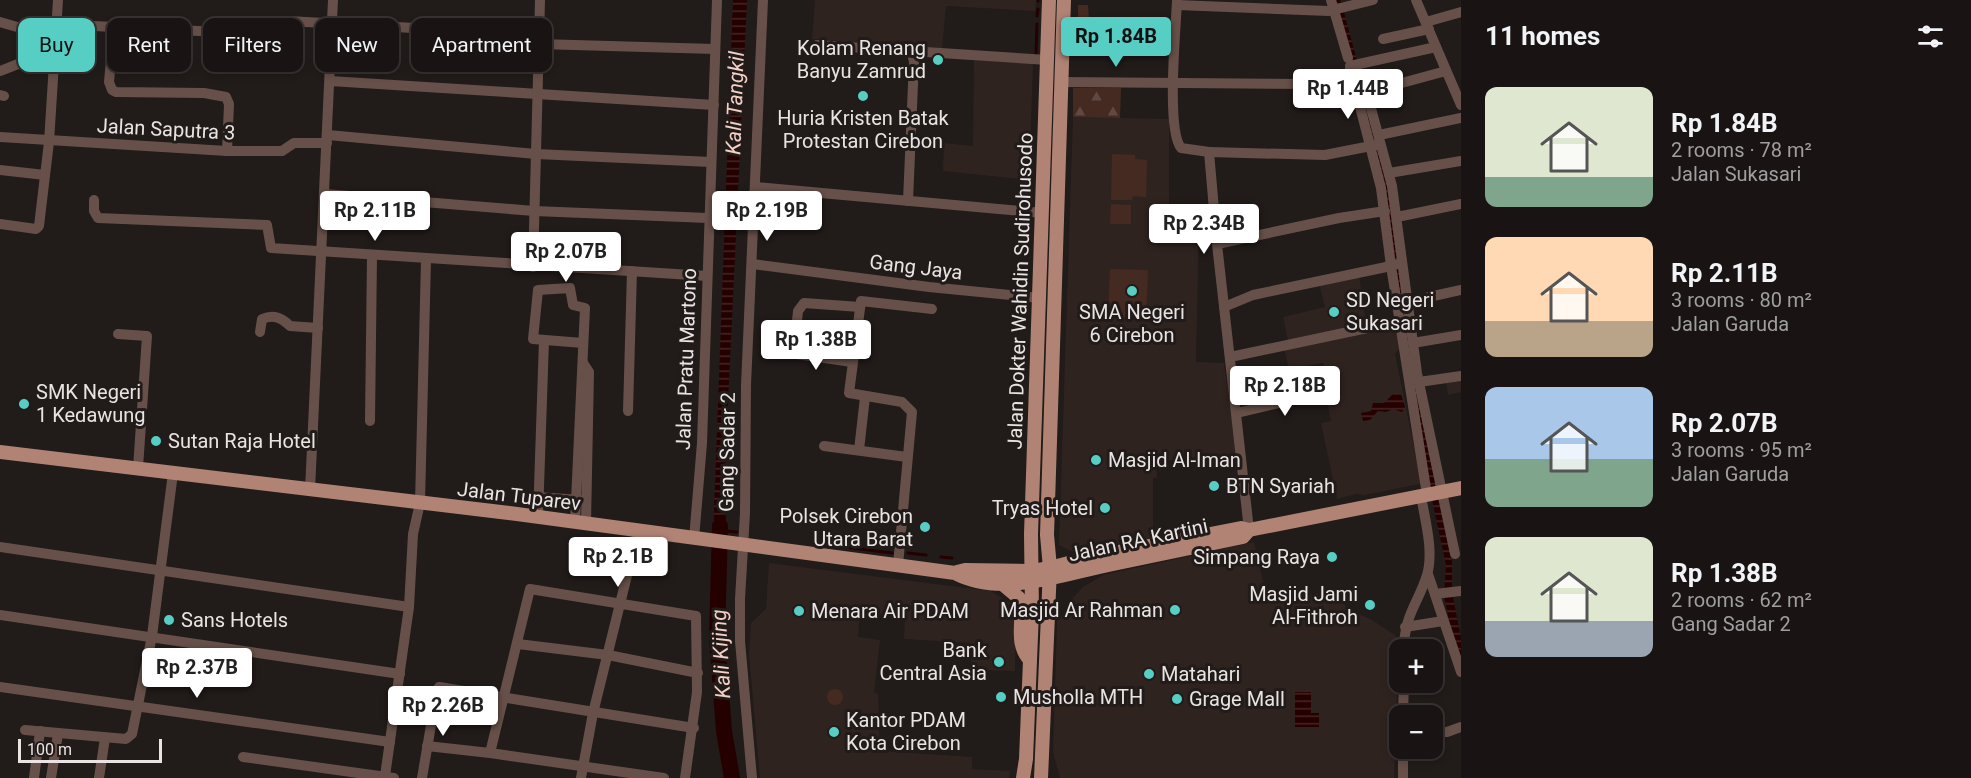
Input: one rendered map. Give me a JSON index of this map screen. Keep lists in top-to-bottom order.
{
  "streets": {
    "main road": ["Jalan Dokter Wahidin Sudirohusodo", "Jalan Tuparev", "Jalan RA Kartini"],
    "street": [
      "Jalan Saputra 3",
      "Gang Jaya",
      "Jalan Pratu Martono",
      "Gang Sadar 2"
    ]
  },
  "crossings": [
    ["Jalan Saputra 3", "Jalan Pratu Martono"],
    ["Gang Jaya", "Jalan Dokter Wahidin Sudirohusodo"],
    ["Gang Jaya", "Gang Sadar 2"],
    ["Jalan Dokter Wahidin Sudirohusodo", "Jalan Tuparev"],
    ["Jalan Dokter Wahidin Sudirohusodo", "Jalan RA Kartini"],
    ["Jalan Pratu Martono", "Jalan Tuparev"],
    ["Gang Sadar 2", "Jalan Tuparev"],
    ["Jalan Tuparev", "Jalan RA Kartini"]
  ],
  "water": ["Kali Tangkil", "Kali Kijing"],
  "places": [
    "Kolam Renang Banyu Zamrud",
    "Huria Kristen Batak Protestan Cirebon",
    "SMA Negeri 6 Cirebon",
    "SD Negeri Sukasari",
    "SMK Negeri 1 Kedawung",
    "Sutan Raja Hotel",
    "Masjid Al-Iman",
    "BTN Syariah",
    "Tryas Hotel",
    "Polsek Cirebon Utara Barat",
    "Simpang Raya",
    "Masjid Jami Al-Fithroh",
    "Masjid Ar Rahman",
    "Menara Air PDAM",
    "Sans Hotels",
    "Bank Central Asia",
    "Matahari",
    "Musholla MTH",
    "Grage Mall",
    "Kantor PDAM Kota Cirebon"
  ],
  "scale_bar": "100 m",
  "page": {
    "heading": "11 homes",
    "price": [
      "Rp 1.84B",
      "Rp 1.44B",
      "Rp 2.11B",
      "Rp 2.19B",
      "Rp 2.34B",
      "Rp 2.07B",
      "Rp 1.38B",
      "Rp 2.18B",
      "Rp 2.1B",
      "Rp 2.37B",
      "Rp 2.26B"
    ],
    "chip": [
      "Buy",
      "Rent",
      "Filters",
      "New",
      "Apartment"
    ],
    "list": [
      {
        "name": "Rp 1.84B",
        "note": "2 rooms · 78 m² · Jalan Sukasari"
      },
      {
        "name": "Rp 2.11B",
        "note": "3 rooms · 80 m² · Jalan Garuda"
      },
      {
        "name": "Rp 2.07B",
        "note": "3 rooms · 95 m² · Jalan Garuda"
      },
      {
        "name": "Rp 1.38B",
        "note": "2 rooms · 62 m² · Gang Sadar 2"
      }
    ],
    "map_buttons": ["+", "−"],
    "scale": "100 m"
  }
}
